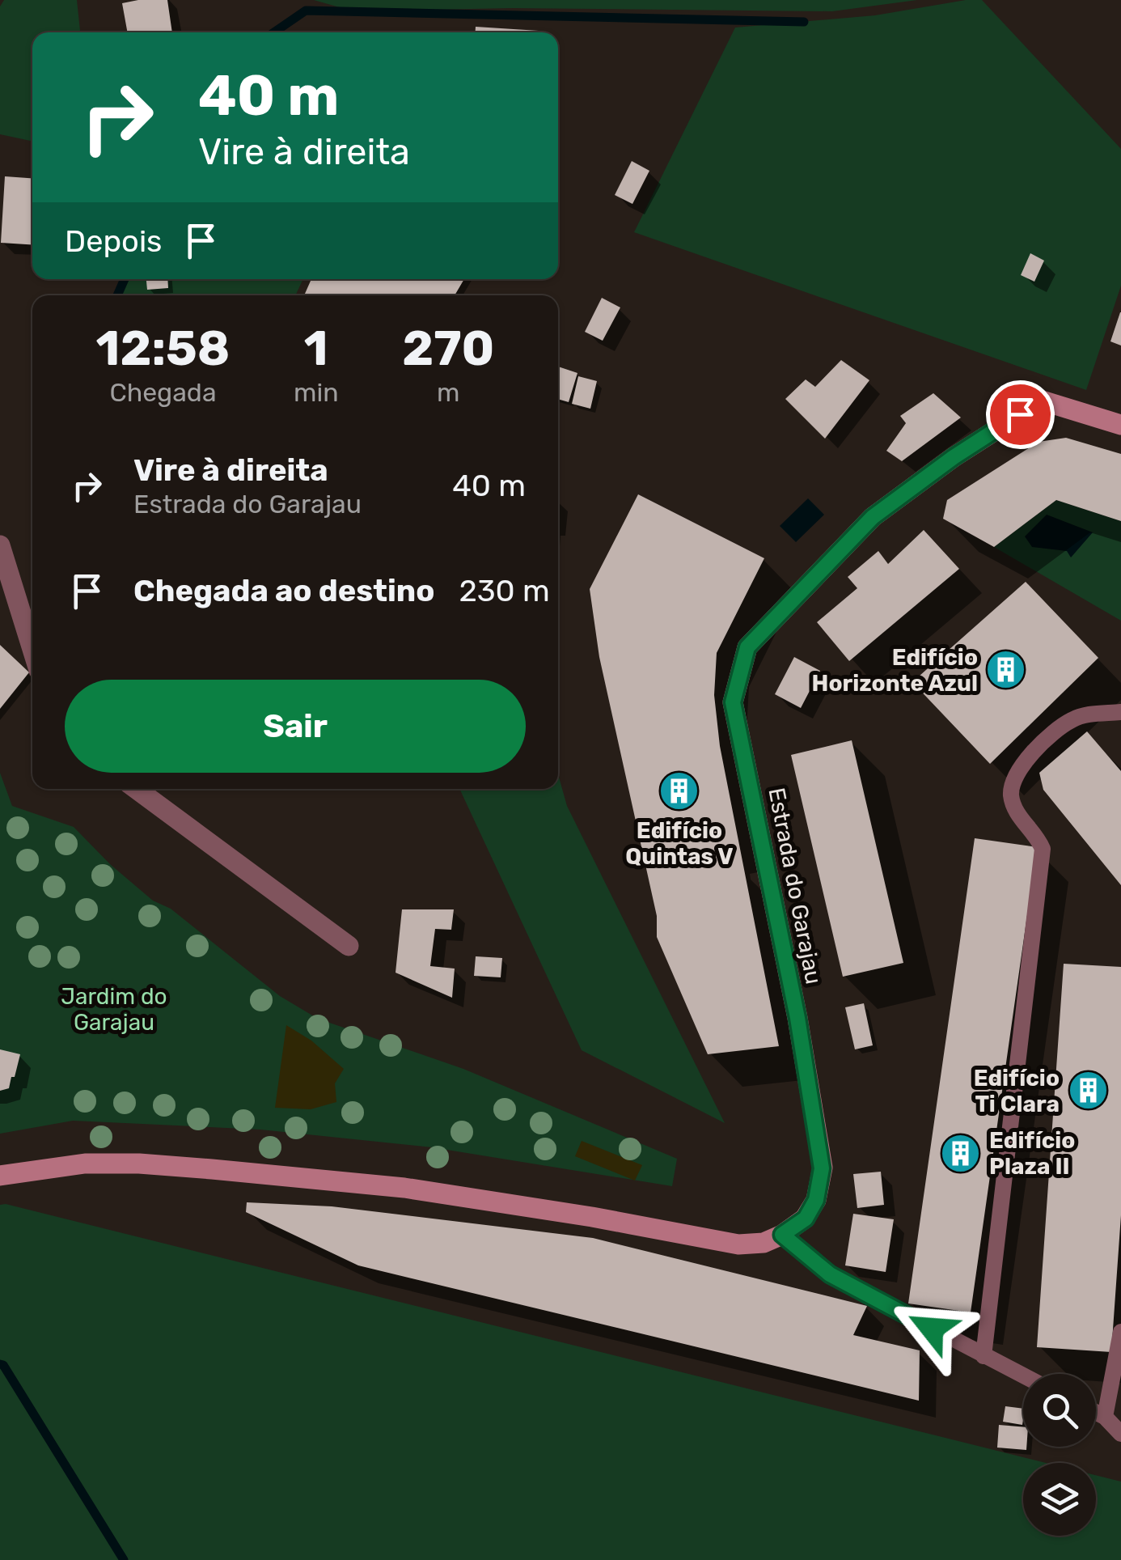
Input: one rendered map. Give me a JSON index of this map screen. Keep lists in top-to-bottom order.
{
  "streets": {
    "street": ["Estrada do Garajau"]
  },
  "parks": ["Jardim do Garajau"],
  "places": {
    "building": [
      "Edifício Horizonte Azul",
      "Edifício Quintas V",
      "Edifício Ti Clara",
      "Edifício Plaza II"
    ]
  },
  "page": {
    "turn": ["40 m", "Vire à direita"],
    "then": "Depois",
    "eta": [
      "12:58",
      "Chegada",
      "1",
      "min",
      "270",
      "m"
    ],
    "list": [
      {
        "name": "Vire à direita",
        "note": "Estrada do Garajau",
        "value": "40 m"
      },
      {
        "name": "Chegada ao destino",
        "value": "230 m"
      }
    ],
    "buttons": "Sair"
  }
}
